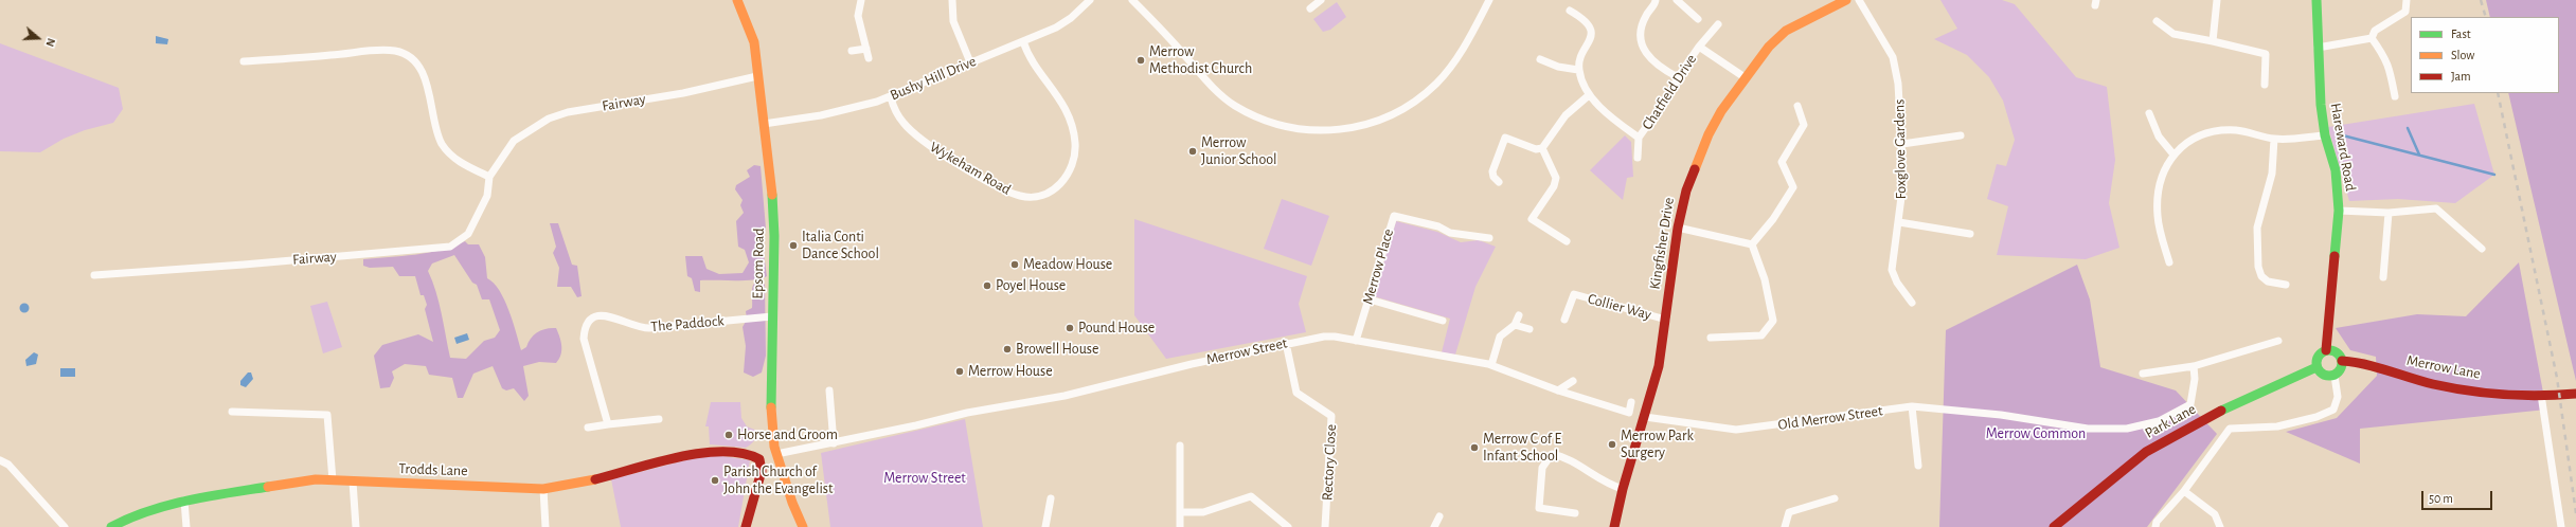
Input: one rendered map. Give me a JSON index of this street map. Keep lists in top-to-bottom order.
{
  "streets": {
    "street": [
      "Bushy Hill Drive",
      "Chatfield Drive",
      "Fairway",
      "Hareward Road",
      "Foxglove Gardens",
      "Wykeham Road",
      "Kingfisher Drive",
      "Epsom Road",
      "Merrow Place",
      "Collier Way",
      "The Paddock",
      "Merrow Street",
      "Merrow Lane",
      "Old Merrow Street",
      "Park Lane",
      "Rectory Close",
      "Trodds Lane"
    ]
  },
  "crossings": [
    ["Bushy Hill Drive", "Wykeham Road"],
    ["Bushy Hill Drive", "Epsom Road"],
    ["Chatfield Drive", "Kingfisher Drive"],
    ["Fairway", "Epsom Road"],
    ["Hareward Road", "Merrow Lane"],
    ["Hareward Road", "Park Lane"],
    ["Kingfisher Drive", "Collier Way"],
    ["Kingfisher Drive", "Old Merrow Street"],
    ["Epsom Road", "The Paddock"],
    ["Epsom Road", "Merrow Street"],
    ["Merrow Place", "Merrow Street"],
    ["Merrow Street", "Rectory Close"],
    ["Merrow Lane", "Park Lane"]
  ],
  "parks": ["Merrow Common", "Merrow Street"],
  "places": [
    "Merrow Methodist Church",
    "Merrow Junior School",
    "Italia Conti Dance School",
    "Meadow House",
    "Poyel House",
    "Pound House",
    "Browell House",
    "Merrow House",
    "Horse and Groom",
    "Merrow Park Surgery",
    "Merrow C of E Infant School",
    "Parish Church of John the Evangelist"
  ],
  "legend": ["Fast", "Slow", "Jam"],
  "scale_bar": "50 m",
  "north": "right"
}
